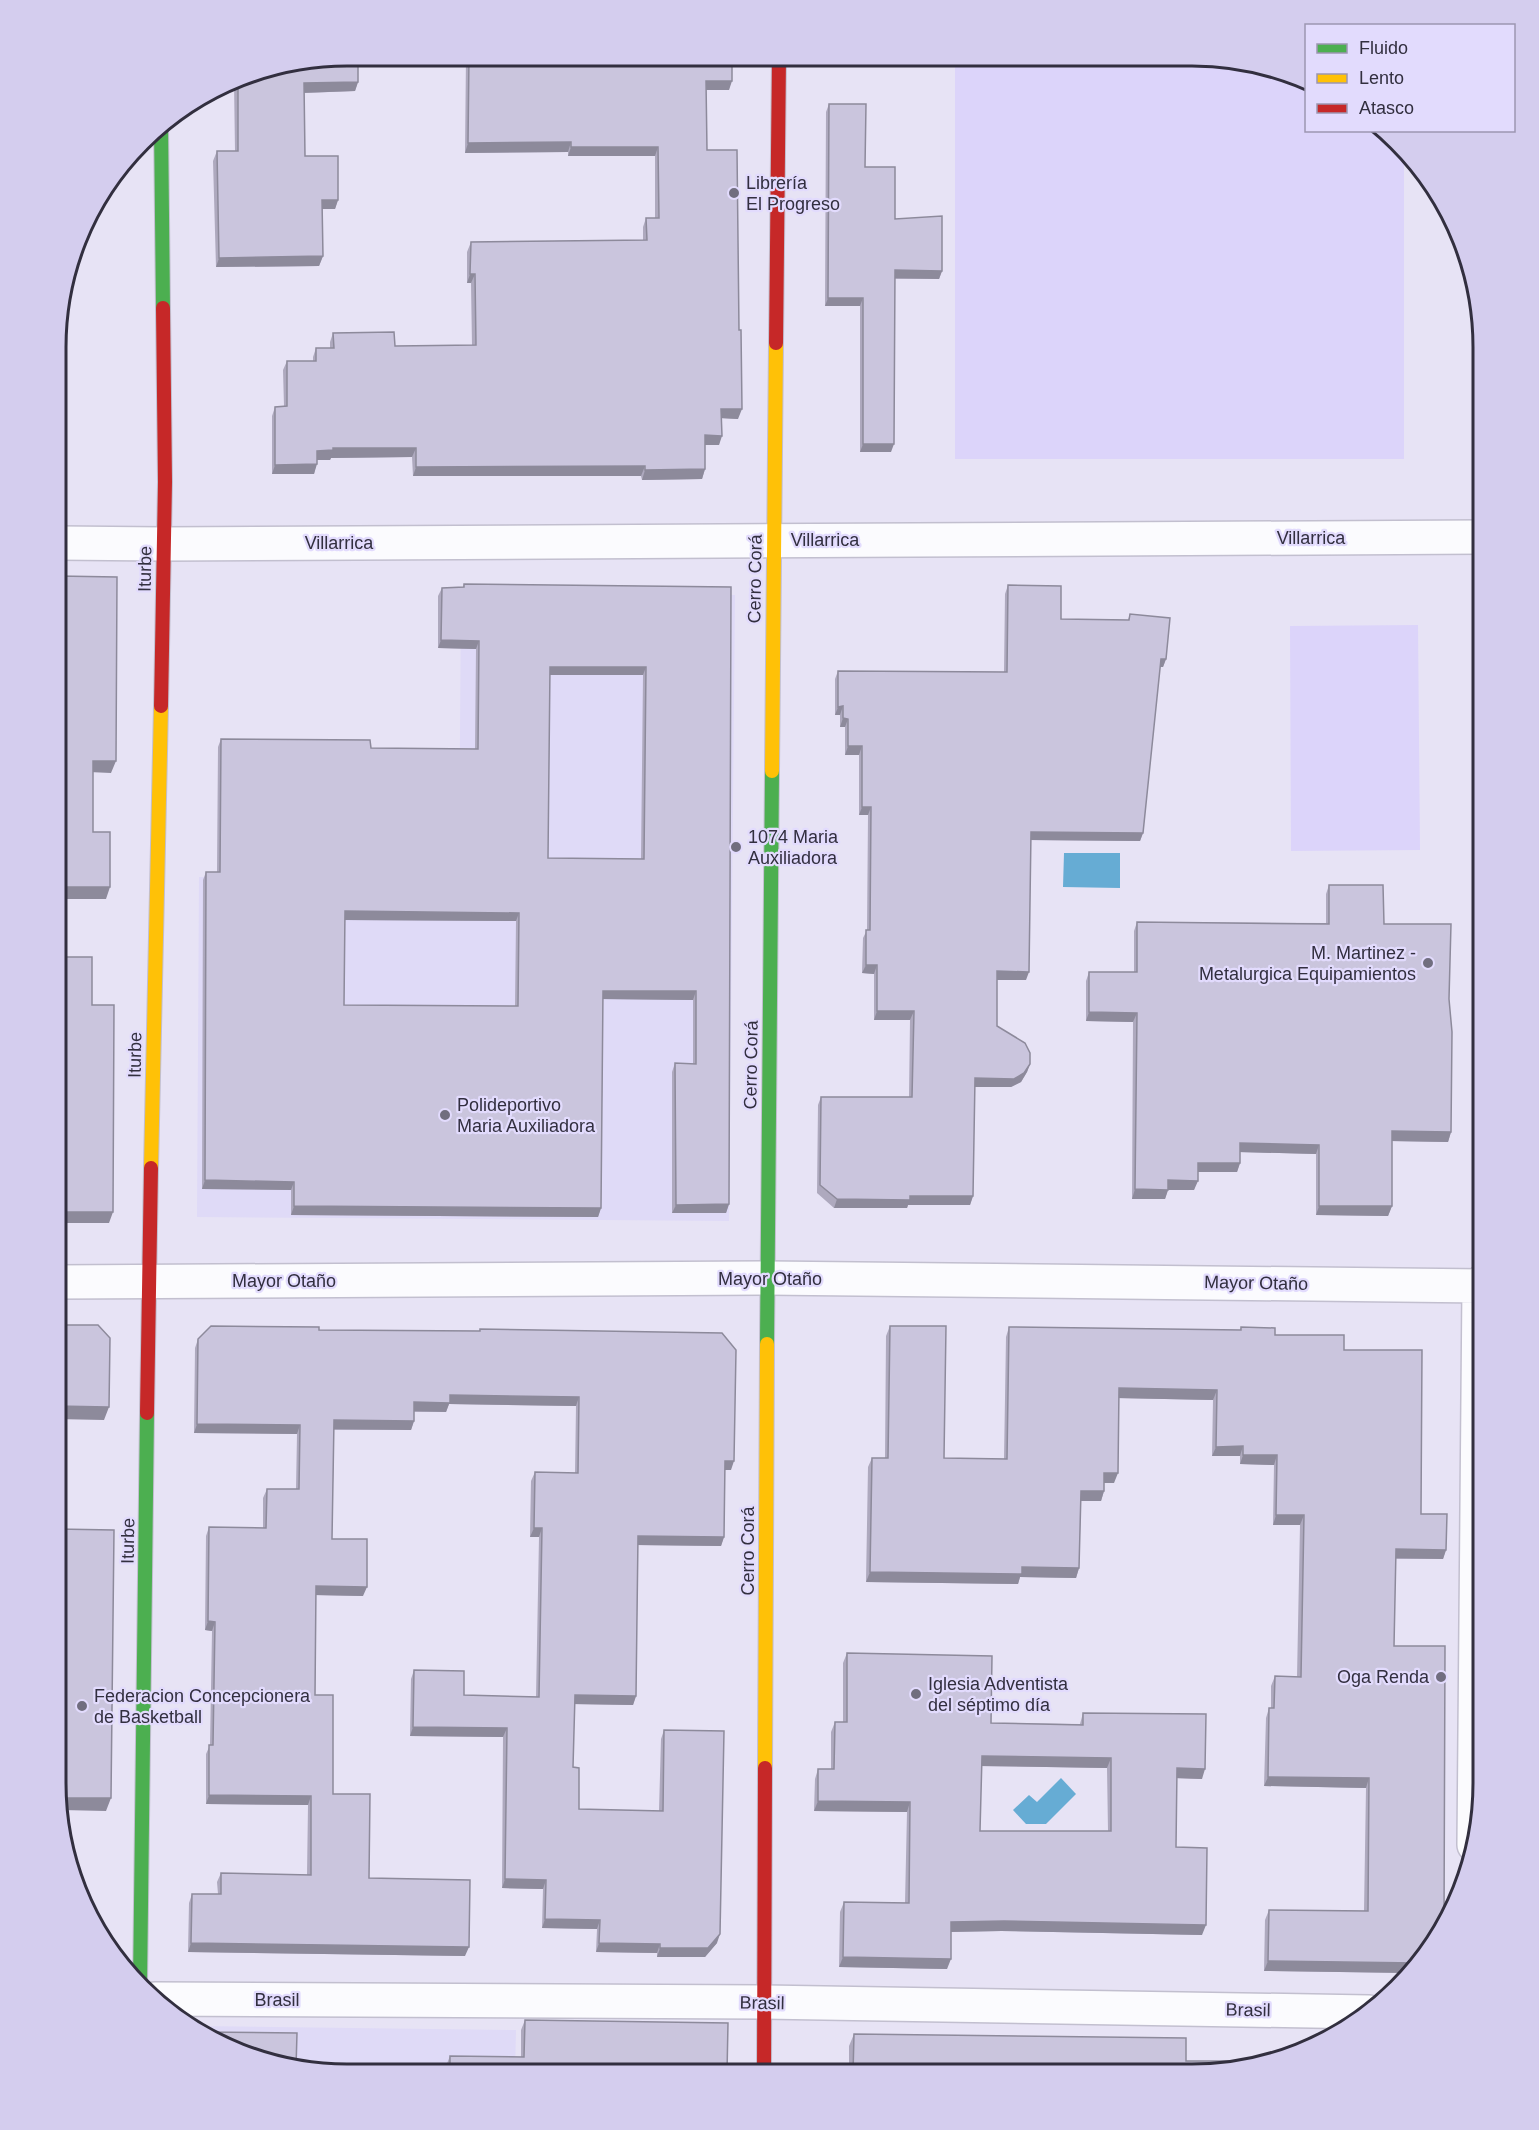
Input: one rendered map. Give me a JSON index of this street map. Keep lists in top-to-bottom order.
{
  "streets": {
    "street": [
      "Villarrica",
      "Iturbe",
      "Cerro Corá",
      "Mayor Otaño",
      "Brasil"
    ]
  },
  "crossings": [
    ["Villarrica", "Iturbe"],
    ["Villarrica", "Cerro Corá"],
    ["Iturbe", "Mayor Otaño"],
    ["Cerro Corá", "Mayor Otaño"],
    ["Cerro Corá", "Brasil"]
  ],
  "places": [
    "Librería El Progreso",
    "1074 Maria Auxiliadora",
    "M. Martinez - Metalurgica Equipamientos",
    "Polideportivo Maria Auxiliadora",
    "Oga Renda",
    "Iglesia Adventista del séptimo día",
    "Federacion Concepcionera de Basketball"
  ],
  "legend": ["Fluido", "Lento", "Atasco"]
}
